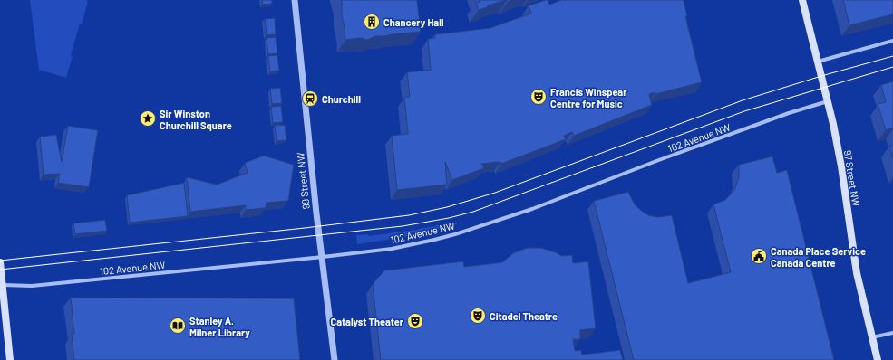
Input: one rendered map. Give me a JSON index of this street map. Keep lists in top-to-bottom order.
{
  "streets": {
    "main road": ["97 Street NW"],
    "street": ["102 Avenue NW", "99 Street NW"]
  },
  "crossings": [
    ["102 Avenue NW", "97 Street NW"],
    ["102 Avenue NW", "99 Street NW"]
  ],
  "places": {
    "building": ["Chancery Hall"],
    "theatre": ["Francis Winspear Centre for Music", "Citadel Theatre", "Catalyst Theater"],
    "station": ["Churchill"],
    "place": ["Sir Winston Churchill Square"],
    "public building": ["Canada Place Service Canada Centre"],
    "library": ["Stanley A. Milner Library"]
  }
}
